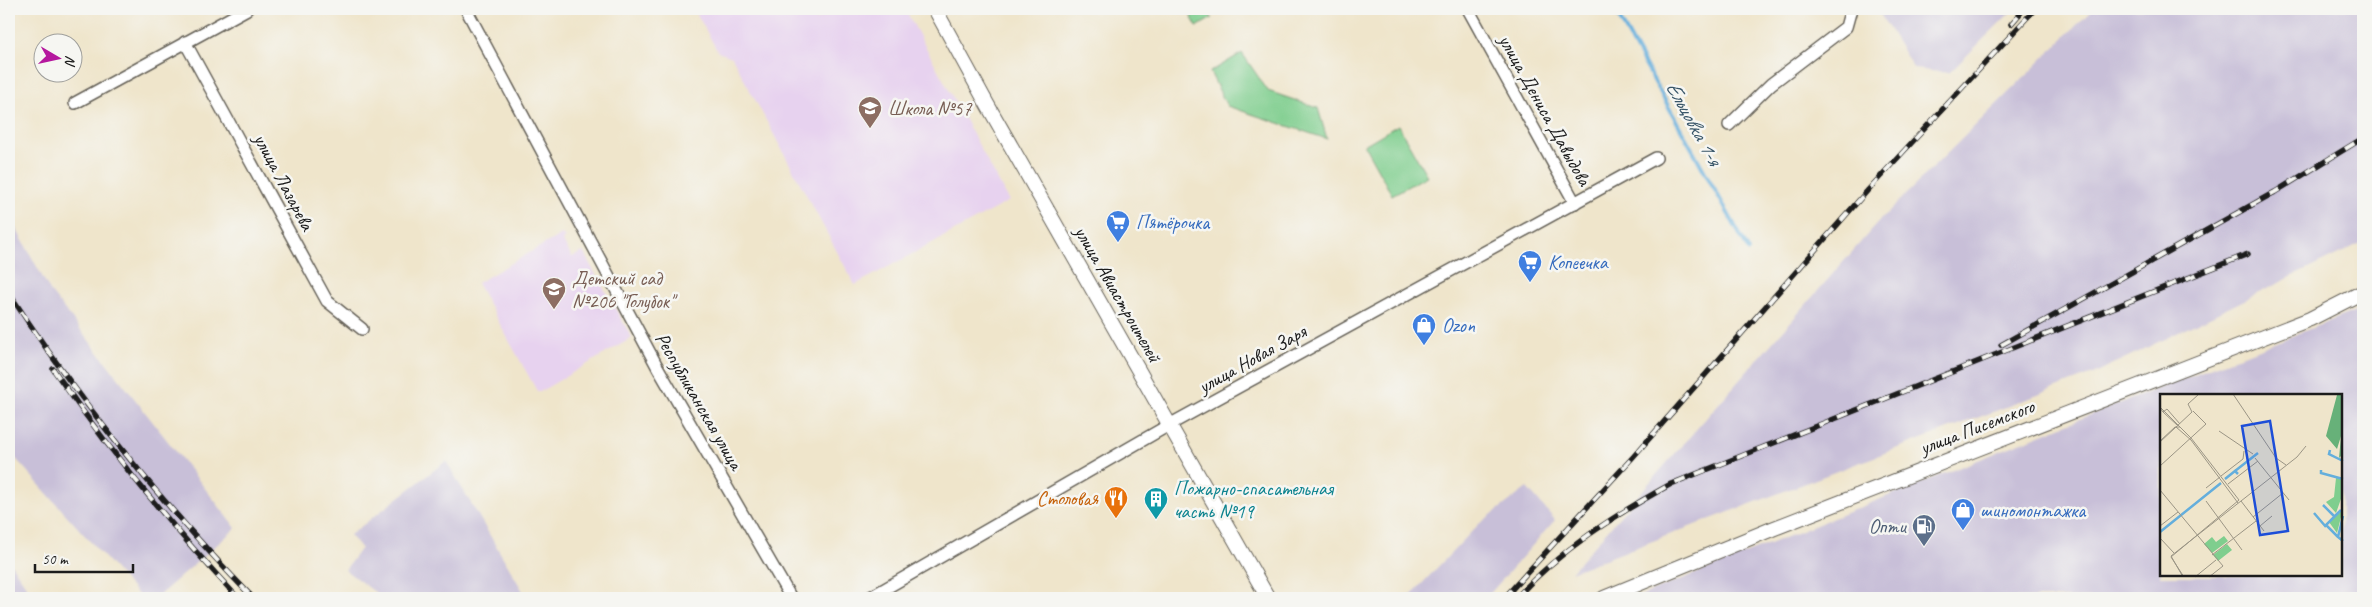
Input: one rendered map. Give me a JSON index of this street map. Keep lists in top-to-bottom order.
{
  "streets": {
    "street": [
      "улица Дениса Давыдова",
      "улица Лазарева",
      "улица Авиастроителей",
      "улица Новая Заря",
      "Республиканская улица",
      "улица Писемского"
    ]
  },
  "crossings": [
    ["улица Дениса Давыдова", "улица Новая Заря"],
    ["улица Авиастроителей", "улица Новая Заря"]
  ],
  "water": ["Ельцовка 1-я"],
  "places": {
    "school or university": ["Школа №57", "Детский сад №206 \"Голубок\""],
    "supermarket": ["Пятёрочка", "Копеечка"],
    "shop": ["Ozon", "шиномонтажка"],
    "restaurant": ["Столовая"],
    "building": ["Пожарно-спасательная часть №19"],
    "fuel station": ["Опти"]
  },
  "scale_bar": "50 m",
  "north": "right"
}
